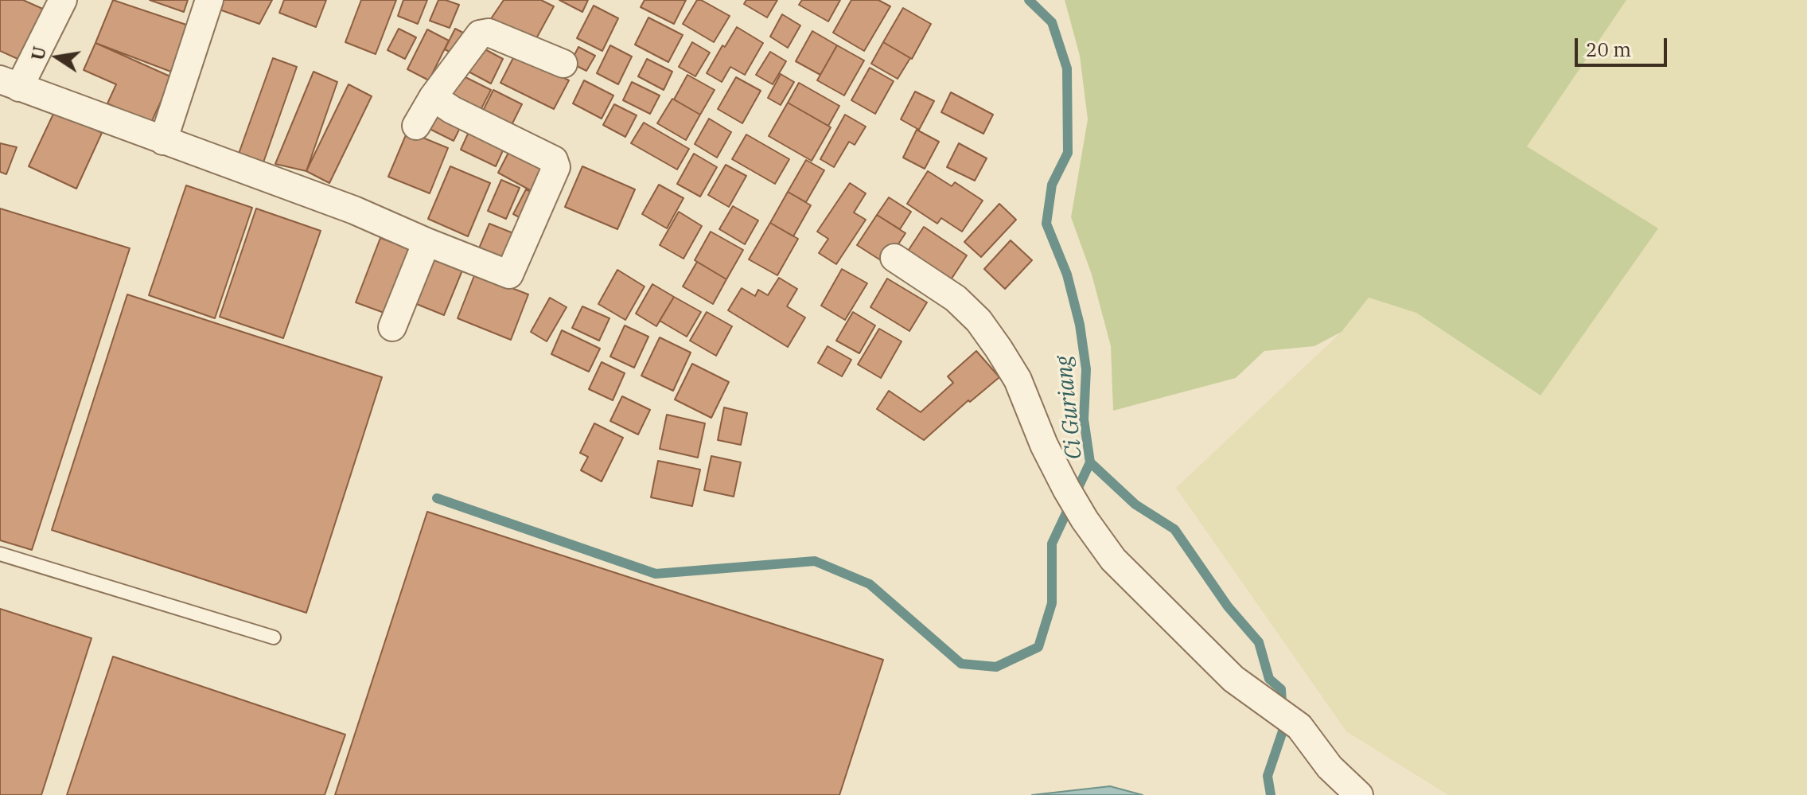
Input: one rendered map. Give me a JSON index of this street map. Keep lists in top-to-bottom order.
{
  "water": ["Ci Guriang"],
  "scale_bar": "20 m",
  "north": "left"
}
